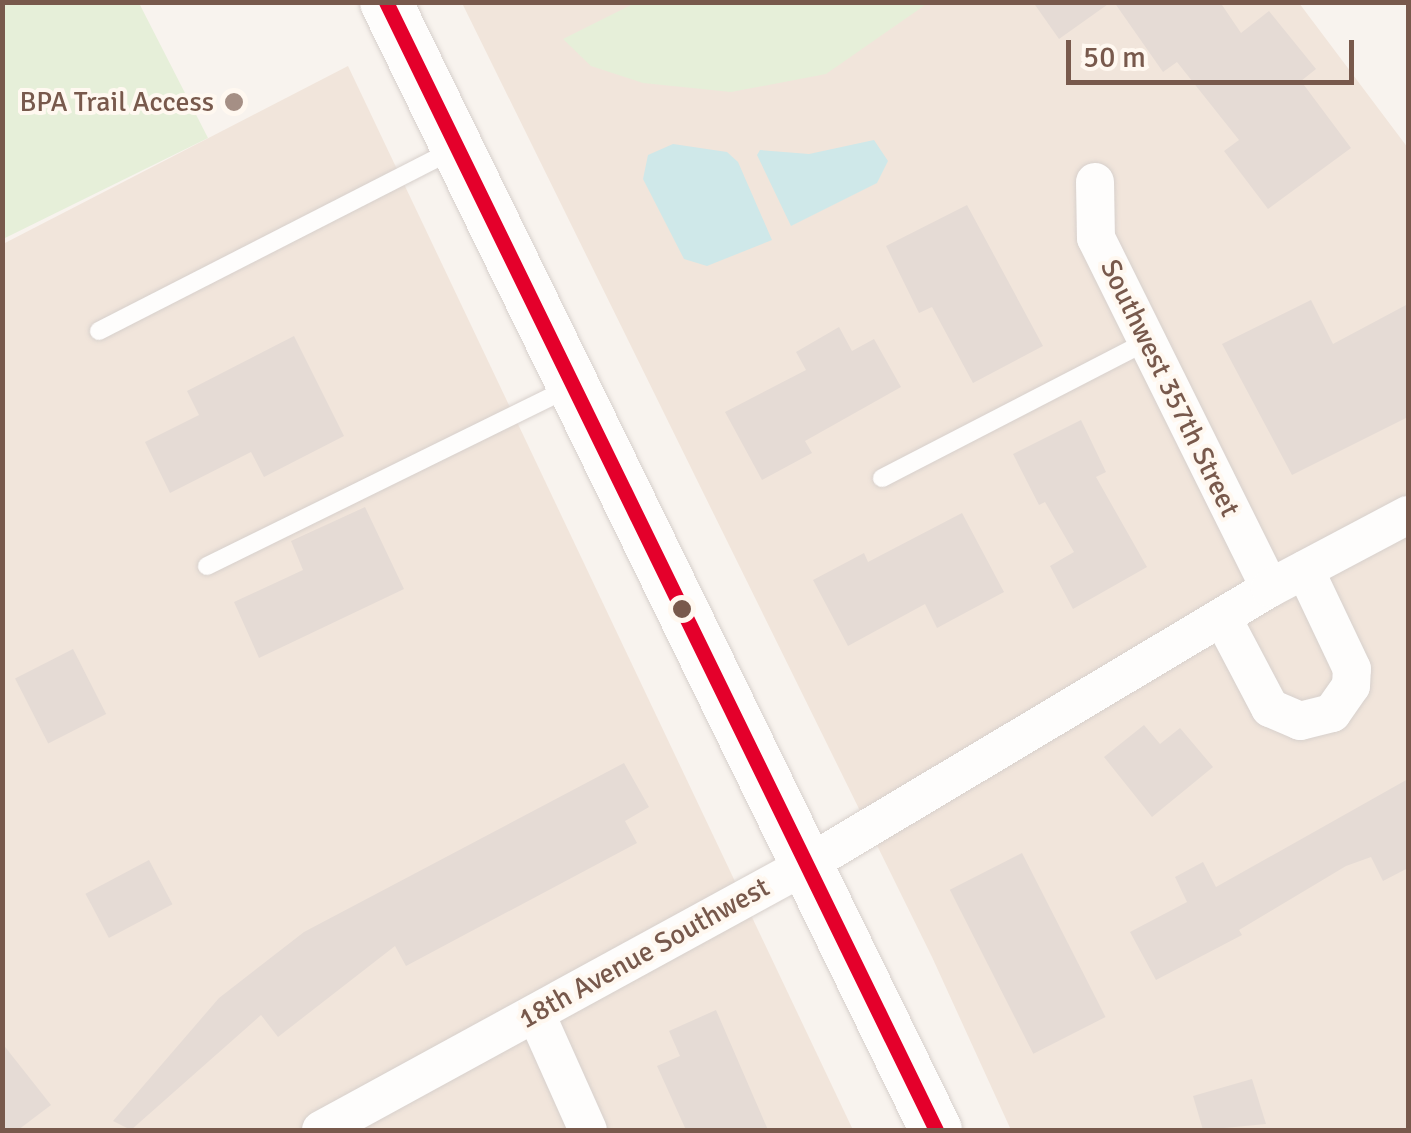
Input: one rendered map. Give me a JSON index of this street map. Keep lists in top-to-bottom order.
{
  "streets": {
    "street": ["Southwest 357th Street", "18th Avenue Southwest"]
  },
  "crossings": [
    ["Southwest 357th Street", "18th Avenue Southwest"]
  ],
  "places": ["BPA Trail Access"],
  "scale_bar": "50 m"
}
